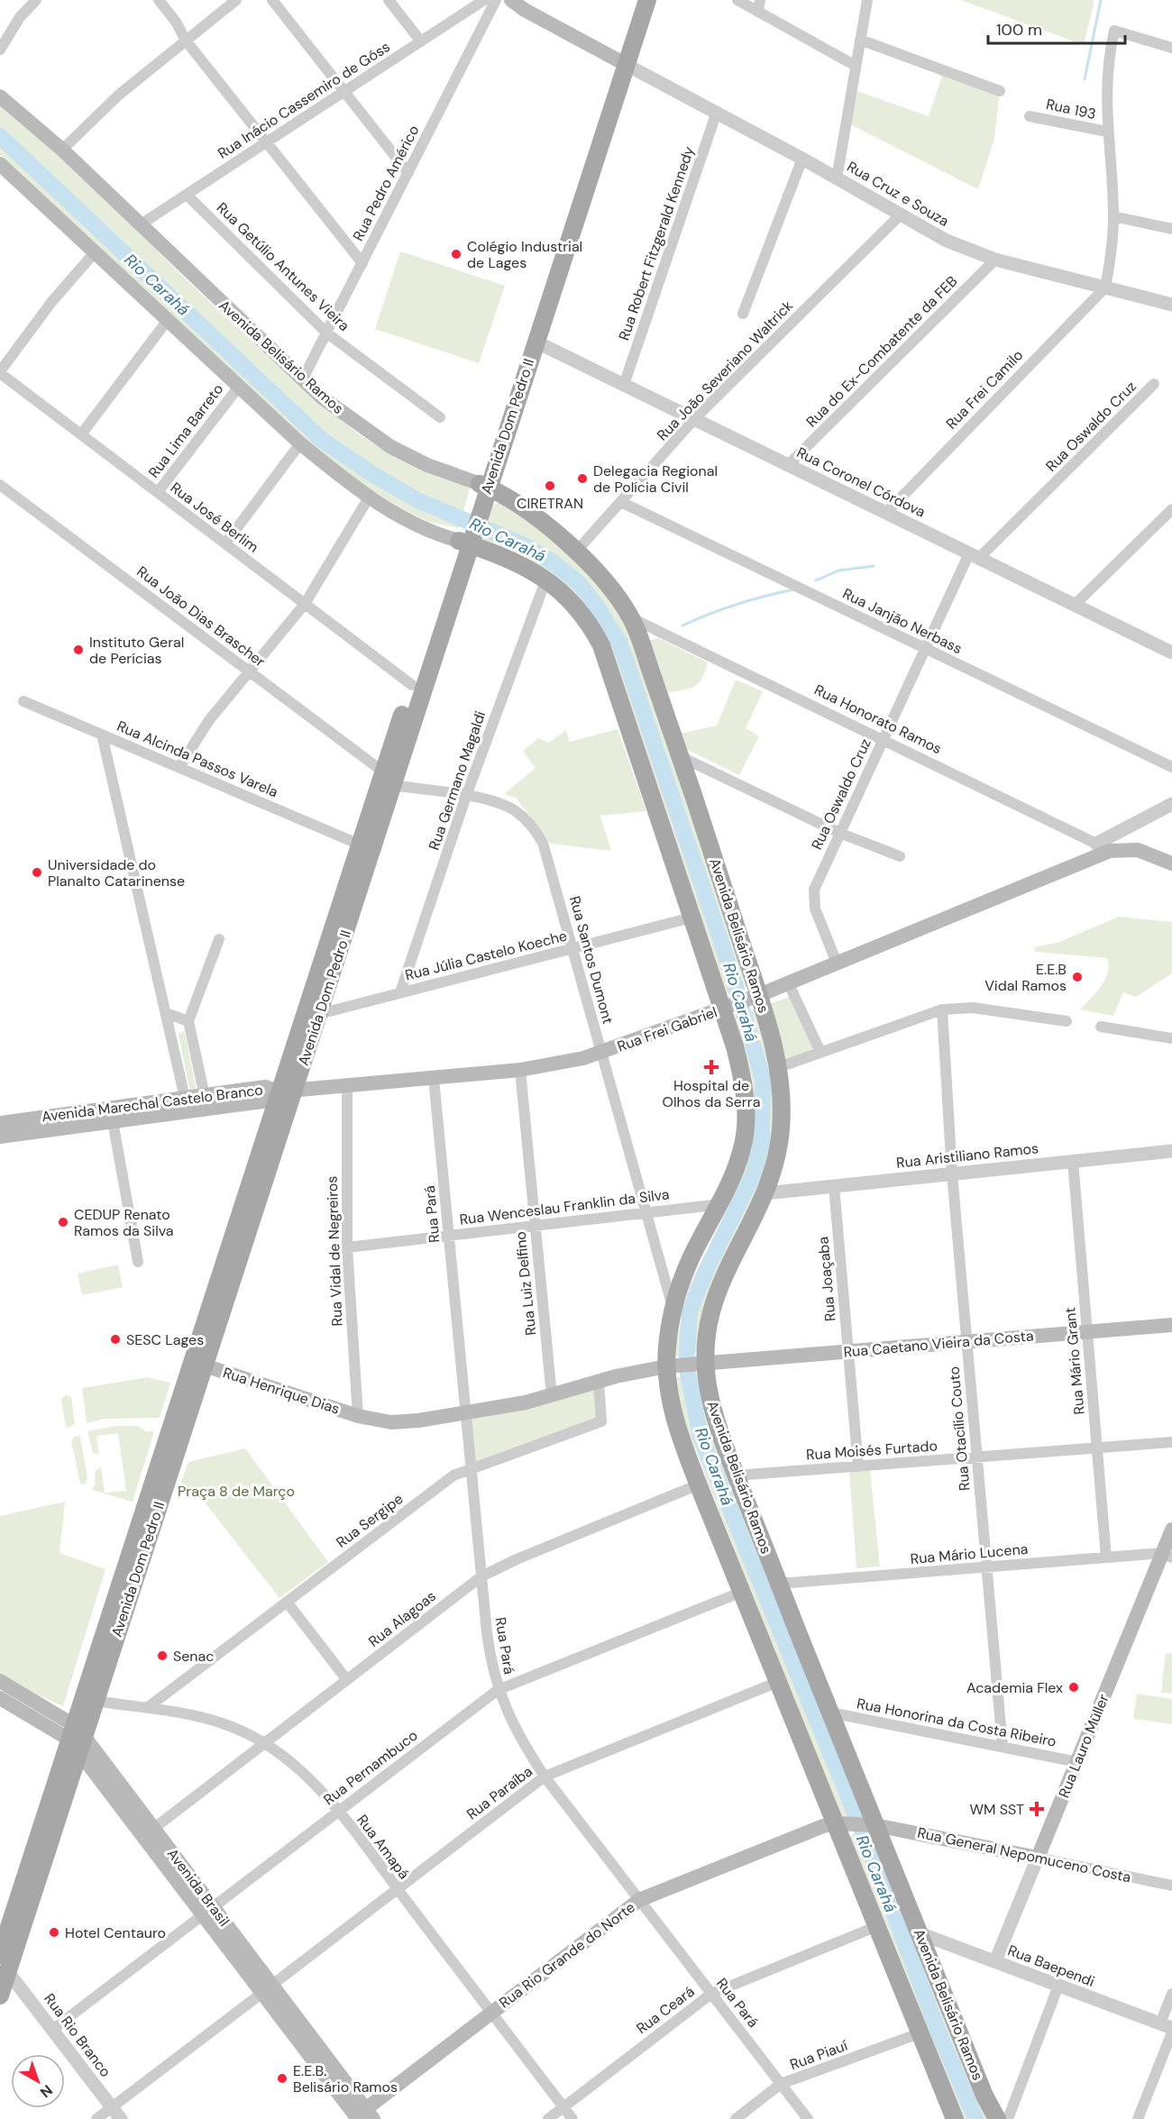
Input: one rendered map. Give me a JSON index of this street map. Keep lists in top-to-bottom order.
{
  "streets": {
    "main road": [
      "Avenida Belisário Ramos",
      "Avenida Dom Pedro II",
      "Rua Frei Gabriel",
      "Avenida Marechal Castelo Branco",
      "Rua Caetano Vieira da Costa",
      "Rua Henrique Dias",
      "Rua Lauro Müller",
      "Rua General Nepomuceno Costa",
      "Avenida Brasil",
      "Rua Rio Grande do Norte"
    ],
    "street": [
      "Rua Inácio Cassemiro de Góss",
      "Rua 193",
      "Rua Pedro Américo",
      "Rua Cruz e Souza",
      "Rua Robert Fitzgerald Kennedy",
      "Rua Getúlio Antunes Vieira",
      "Rua do Ex-Combatente da FEB",
      "Rua João Severiano Waltrick",
      "Rua Frei Camilo",
      "Rua Oswaldo Cruz",
      "Rua Lima Barreto",
      "Rua Coronel Córdova",
      "Rua José Berlim",
      "Rua João Dias Brascher",
      "Rua Janjão Nerbass",
      "Rua Honorato Ramos",
      "Rua Alcinda Passos Varela",
      "Rua Germano Magaldi",
      "Rua Júlia Castelo Koeche",
      "Rua Santos Dumont",
      "Rua Aristiliano Ramos",
      "Rua Wenceslau Franklin da Silva",
      "Rua Pará",
      "Rua Vidal de Negreiros",
      "Rua Joaçaba",
      "Rua Luiz Delfino",
      "Rua Mário Grant",
      "Rua Otacílio Couto",
      "Rua Moisés Furtado",
      "Rua Sergipe",
      "Rua Mário Lucena",
      "Rua Alagoas",
      "Rua Honorina da Costa Ribeiro",
      "Rua Pernambuco",
      "Rua Paraíba",
      "Rua Amapá",
      "Rua Baependi",
      "Rua Ceará",
      "Rua Rio Branco",
      "Rua Piauí"
    ]
  },
  "crossings": [
    ["Rua Inácio Cassemiro de Góss", "Rua Getúlio Antunes Vieira"],
    ["Rua Inácio Cassemiro de Góss", "Avenida Belisário Ramos"],
    ["Rua Pedro Américo", "Rua Getúlio Antunes Vieira"],
    ["Rua Pedro Américo", "Avenida Belisário Ramos"],
    ["Rua Cruz e Souza", "Rua Robert Fitzgerald Kennedy"],
    ["Rua Cruz e Souza", "Rua do Ex-Combatente da FEB"],
    ["Rua Cruz e Souza", "Rua João Severiano Waltrick"],
    ["Rua Cruz e Souza", "Rua Frei Camilo"],
    ["Rua Cruz e Souza", "Avenida Dom Pedro II"],
    ["Rua Robert Fitzgerald Kennedy", "Rua Coronel Córdova"],
    ["Rua do Ex-Combatente da FEB", "Rua Coronel Córdova"],
    ["Avenida Belisário Ramos", "Rua João Severiano Waltrick"],
    ["Avenida Belisário Ramos", "Avenida Dom Pedro II"],
    ["Avenida Belisário Ramos", "Rua Honorato Ramos"],
    ["Avenida Belisário Ramos", "Rua Frei Gabriel"],
    ["Avenida Belisário Ramos", "Rua Aristiliano Ramos"],
    ["Avenida Belisário Ramos", "Rua Caetano Vieira da Costa"],
    ["Avenida Belisário Ramos", "Rua Moisés Furtado"],
    ["Avenida Belisário Ramos", "Rua Mário Lucena"],
    ["Avenida Belisário Ramos", "Rua Honorina da Costa Ribeiro"],
    ["Avenida Belisário Ramos", "Rua General Nepomuceno Costa"],
    ["Avenida Belisário Ramos", "Rua Rio Grande do Norte"],
    ["Avenida Belisário Ramos", "Rua Baependi"],
    ["Rua João Severiano Waltrick", "Rua Coronel Córdova"],
    ["Rua João Severiano Waltrick", "Rua Janjão Nerbass"],
    ["Rua Frei Camilo", "Rua Coronel Córdova"],
    ["Avenida Dom Pedro II", "Rua Coronel Córdova"],
    ["Avenida Dom Pedro II", "Rua José Berlim"],
    ["Avenida Dom Pedro II", "Rua João Dias Brascher"],
    ["Avenida Dom Pedro II", "Rua Alcinda Passos Varela"],
    ["Avenida Dom Pedro II", "Rua Júlia Castelo Koeche"],
    ["Avenida Dom Pedro II", "Rua Santos Dumont"],
    ["Avenida Dom Pedro II", "Rua Frei Gabriel"],
    ["Avenida Dom Pedro II", "Avenida Marechal Castelo Branco"],
    ["Avenida Dom Pedro II", "Rua Henrique Dias"],
    ["Avenida Dom Pedro II", "Rua Amapá"],
    ["Avenida Dom Pedro II", "Avenida Brasil"],
    ["Avenida Dom Pedro II", "Rua Rio Branco"],
    ["Rua Oswaldo Cruz", "Rua Coronel Córdova"],
    ["Rua Oswaldo Cruz", "Rua Janjão Nerbass"],
    ["Rua Oswaldo Cruz", "Rua Honorato Ramos"],
    ["Rua Oswaldo Cruz", "Rua Frei Gabriel"],
    ["Rua Lima Barreto", "Rua José Berlim"],
    ["Rua João Dias Brascher", "Rua Santos Dumont"],
    ["Rua Honorato Ramos", "Rua Frei Gabriel"],
    ["Rua Germano Magaldi", "Rua Júlia Castelo Koeche"],
    ["Rua Germano Magaldi", "Rua Santos Dumont"],
    ["Rua Júlia Castelo Koeche", "Rua Santos Dumont"],
    ["Rua Santos Dumont", "Rua Frei Gabriel"],
    ["Rua Santos Dumont", "Rua Wenceslau Franklin da Silva"],
    ["Rua Frei Gabriel", "Avenida Marechal Castelo Branco"],
    ["Rua Frei Gabriel", "Rua Pará"],
    ["Rua Frei Gabriel", "Rua Vidal de Negreiros"],
    ["Rua Frei Gabriel", "Rua Luiz Delfino"],
    ["Rua Aristiliano Ramos", "Rua Joaçaba"],
    ["Rua Aristiliano Ramos", "Rua Mário Grant"],
    ["Rua Aristiliano Ramos", "Rua Otacílio Couto"],
    ["Rua Wenceslau Franklin da Silva", "Rua Pará"],
    ["Rua Wenceslau Franklin da Silva", "Rua Vidal de Negreiros"],
    ["Rua Wenceslau Franklin da Silva", "Rua Luiz Delfino"],
    ["Rua Pará", "Rua Henrique Dias"],
    ["Rua Pará", "Rua Sergipe"],
    ["Rua Pará", "Rua Alagoas"],
    ["Rua Pará", "Rua Pernambuco"],
    ["Rua Pará", "Rua Paraíba"],
    ["Rua Pará", "Rua Rio Grande do Norte"],
    ["Rua Pará", "Rua Ceará"],
    ["Rua Pará", "Rua Piauí"],
    ["Rua Vidal de Negreiros", "Rua Henrique Dias"],
    ["Rua Joaçaba", "Rua Caetano Vieira da Costa"],
    ["Rua Joaçaba", "Rua Moisés Furtado"],
    ["Rua Luiz Delfino", "Rua Caetano Vieira da Costa"],
    ["Rua Luiz Delfino", "Rua Henrique Dias"],
    ["Rua Caetano Vieira da Costa", "Rua Mário Grant"],
    ["Rua Caetano Vieira da Costa", "Rua Henrique Dias"],
    ["Rua Caetano Vieira da Costa", "Rua Otacílio Couto"],
    ["Rua Caetano Vieira da Costa", "Rua Sergipe"],
    ["Rua Mário Grant", "Rua Moisés Furtado"],
    ["Rua Mário Grant", "Rua Mário Lucena"],
    ["Rua Otacílio Couto", "Rua Moisés Furtado"],
    ["Rua Otacílio Couto", "Rua Mário Lucena"],
    ["Rua Otacílio Couto", "Rua Honorina da Costa Ribeiro"],
    ["Rua Sergipe", "Rua Amapá"],
    ["Rua Mário Lucena", "Rua Lauro Müller"],
    ["Rua Alagoas", "Rua Amapá"],
    ["Rua Alagoas", "Avenida Brasil"],
    ["Rua Honorina da Costa Ribeiro", "Rua Lauro Müller"],
    ["Rua Lauro Müller", "Rua General Nepomuceno Costa"],
    ["Rua Lauro Müller", "Rua Baependi"],
    ["Rua Pernambuco", "Rua Amapá"],
    ["Rua Pernambuco", "Avenida Brasil"],
    ["Rua Pernambuco", "Rua Rio Branco"],
    ["Rua Paraíba", "Rua Amapá"],
    ["Rua Paraíba", "Avenida Brasil"],
    ["Rua Paraíba", "Rua Rio Branco"],
    ["Rua Amapá", "Rua Rio Grande do Norte"],
    ["Rua Amapá", "Rua Ceará"],
    ["Rua General Nepomuceno Costa", "Rua Rio Grande do Norte"],
    ["Avenida Brasil", "Rua Rio Grande do Norte"]
  ],
  "water": ["Rio Carahá"],
  "parks": ["Praça 8 de Março"],
  "places": {
    "other": [
      "Colégio Industrial de Lages",
      "Delegacia Regional de Polícia Civil",
      "CIRETRAN",
      "Instituto Geral de Perícias",
      "Universidade do Planalto Catarinense",
      "E.E.B Vidal Ramos",
      "CEDUP Renato Ramos da Silva",
      "SESC Lages",
      "Senac",
      "Academia Flex",
      "Hotel Centauro",
      "E.E.B. Belisário Ramos"
    ],
    "health": ["Hospital de Olhos da Serra", "WM SST"]
  },
  "scale_bar": "100 m",
  "north": "bottom right"
}
